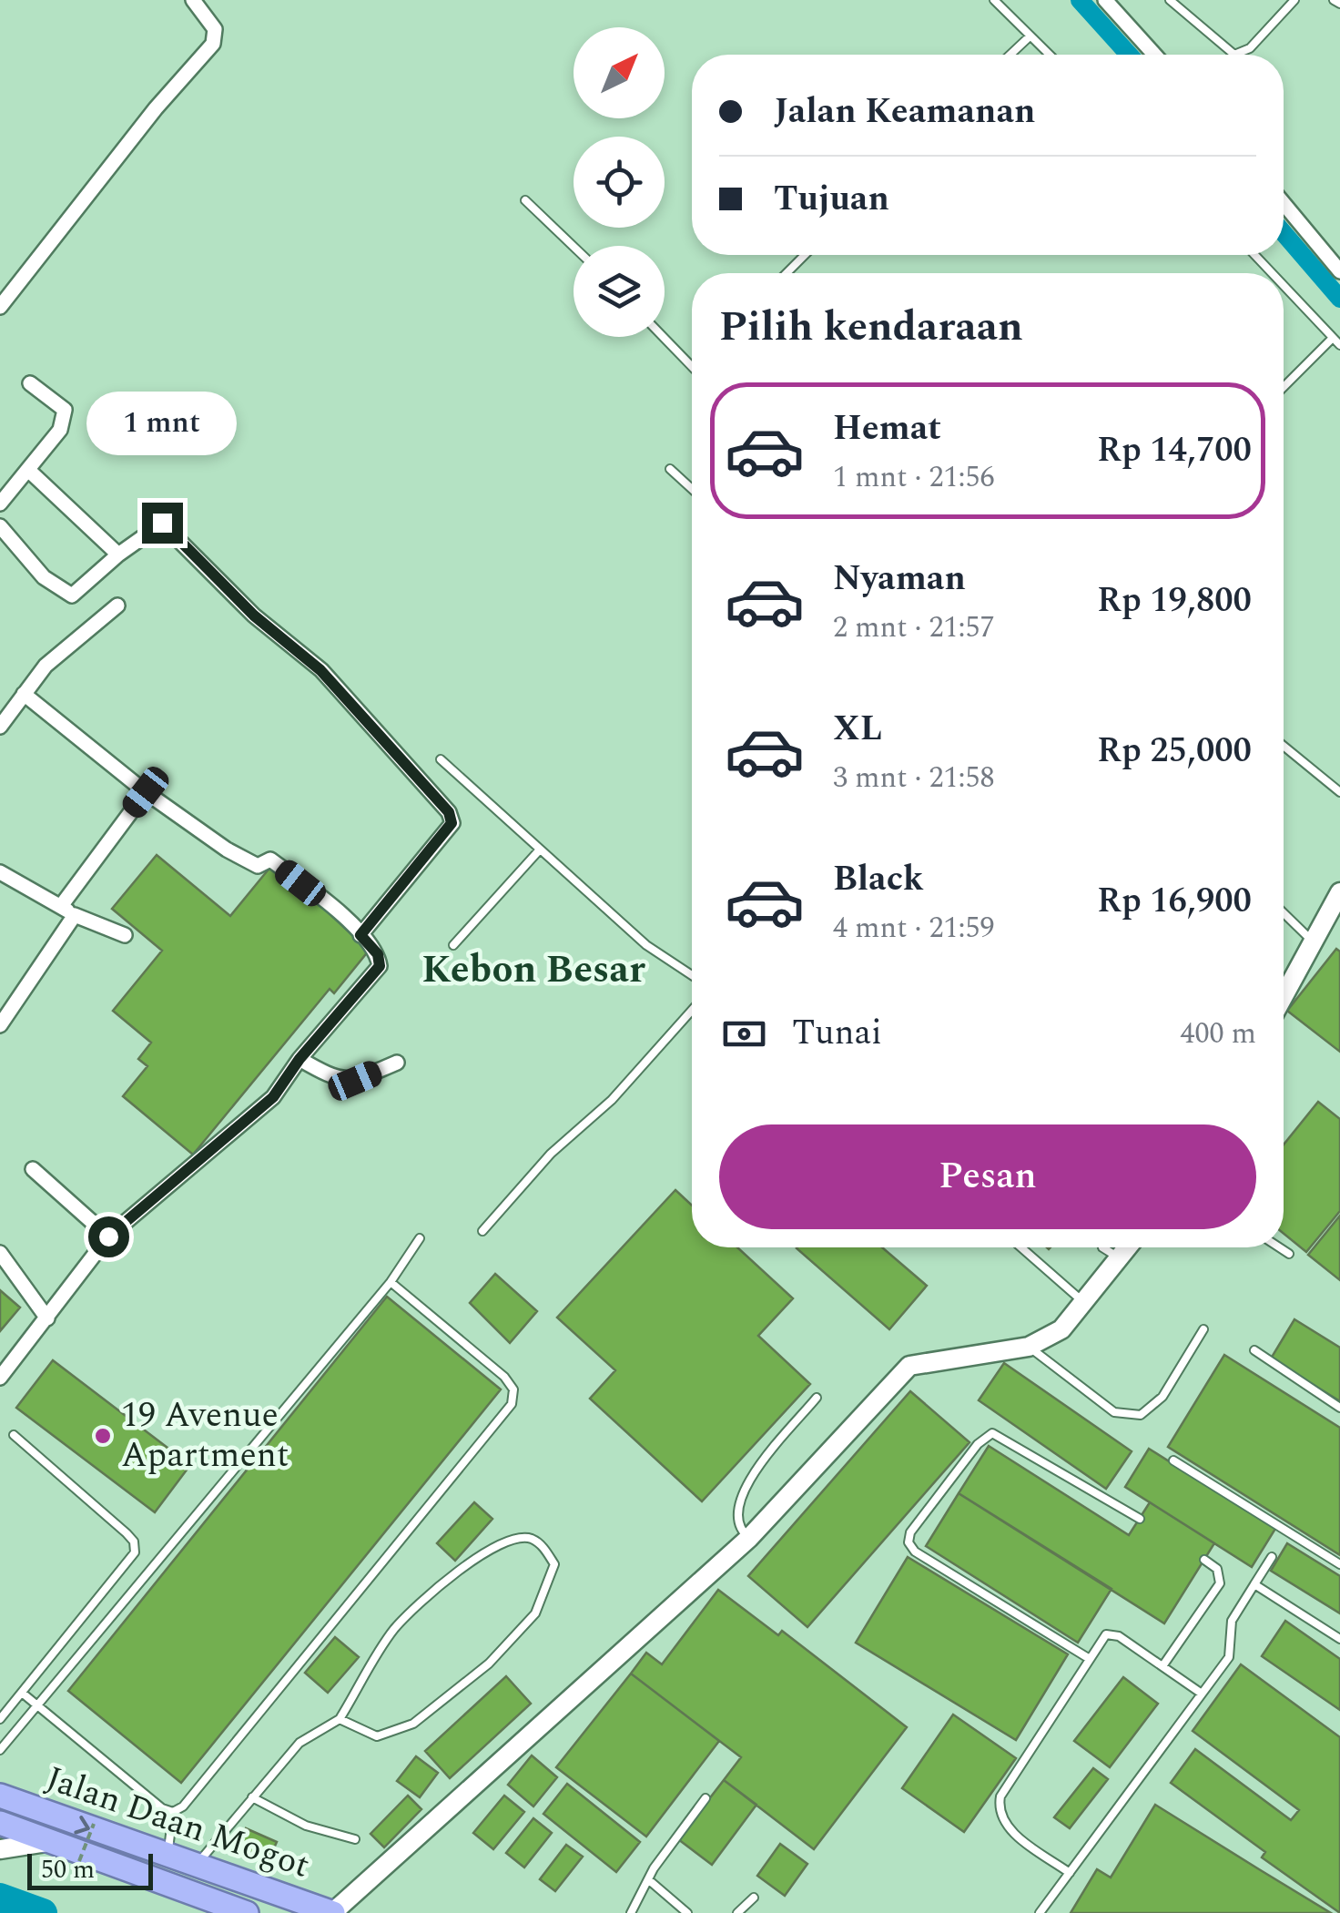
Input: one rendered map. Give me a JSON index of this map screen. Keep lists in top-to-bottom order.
{
  "streets": {
    "highway": ["Jalan Daan Mogot"]
  },
  "districts": ["Kebon Besar"],
  "places": ["19 Avenue Apartment"],
  "scale_bar": "50 m",
  "north": "top right",
  "page": {
    "banner": ["Jalan Keamanan", "Tujuan"],
    "heading": "Pilih kendaraan",
    "list": [
      {
        "name": "Hemat",
        "note": "1 mnt · 21:56",
        "value": "Rp 14,700"
      },
      {
        "name": "Nyaman",
        "note": "2 mnt · 21:57",
        "value": "Rp 19,800"
      },
      {
        "name": "XL",
        "note": "3 mnt · 21:58",
        "value": "Rp 25,000"
      },
      {
        "name": "Black",
        "note": "4 mnt · 21:59",
        "value": "Rp 16,900"
      }
    ],
    "bubble": "1 mnt",
    "pay": ["Tunai", "400 m"],
    "buttons": "Pesan",
    "scale": "50 m"
  }
}
